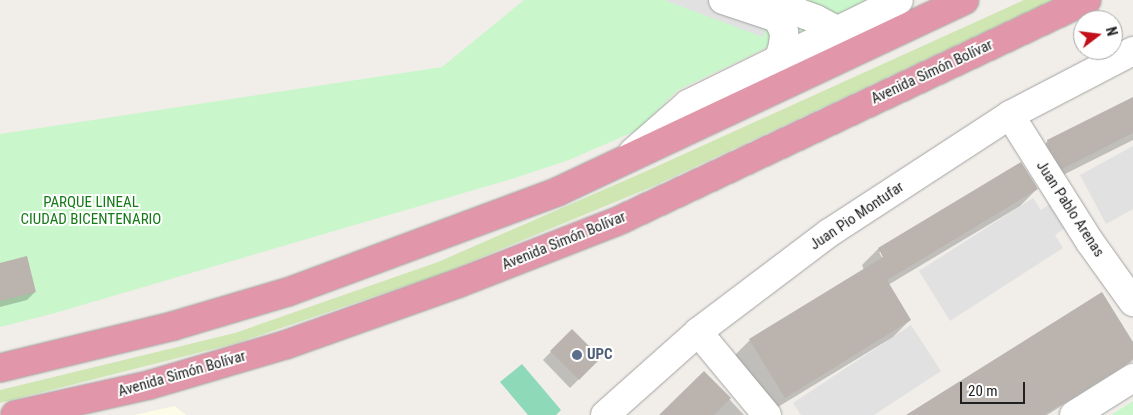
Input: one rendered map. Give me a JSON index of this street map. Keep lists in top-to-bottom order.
{
  "streets": {
    "highway": ["Avenida Simón Bolívar"],
    "street": ["Juan Pablo Arenas", "Juan Pio Montufar"]
  },
  "crossings": [
    ["Juan Pablo Arenas", "Juan Pio Montufar"]
  ],
  "parks": ["PARQUE LINEAL CIUDAD BICENTENARIO"],
  "places": ["UPC"],
  "scale_bar": "20 m",
  "north": "right"
}
